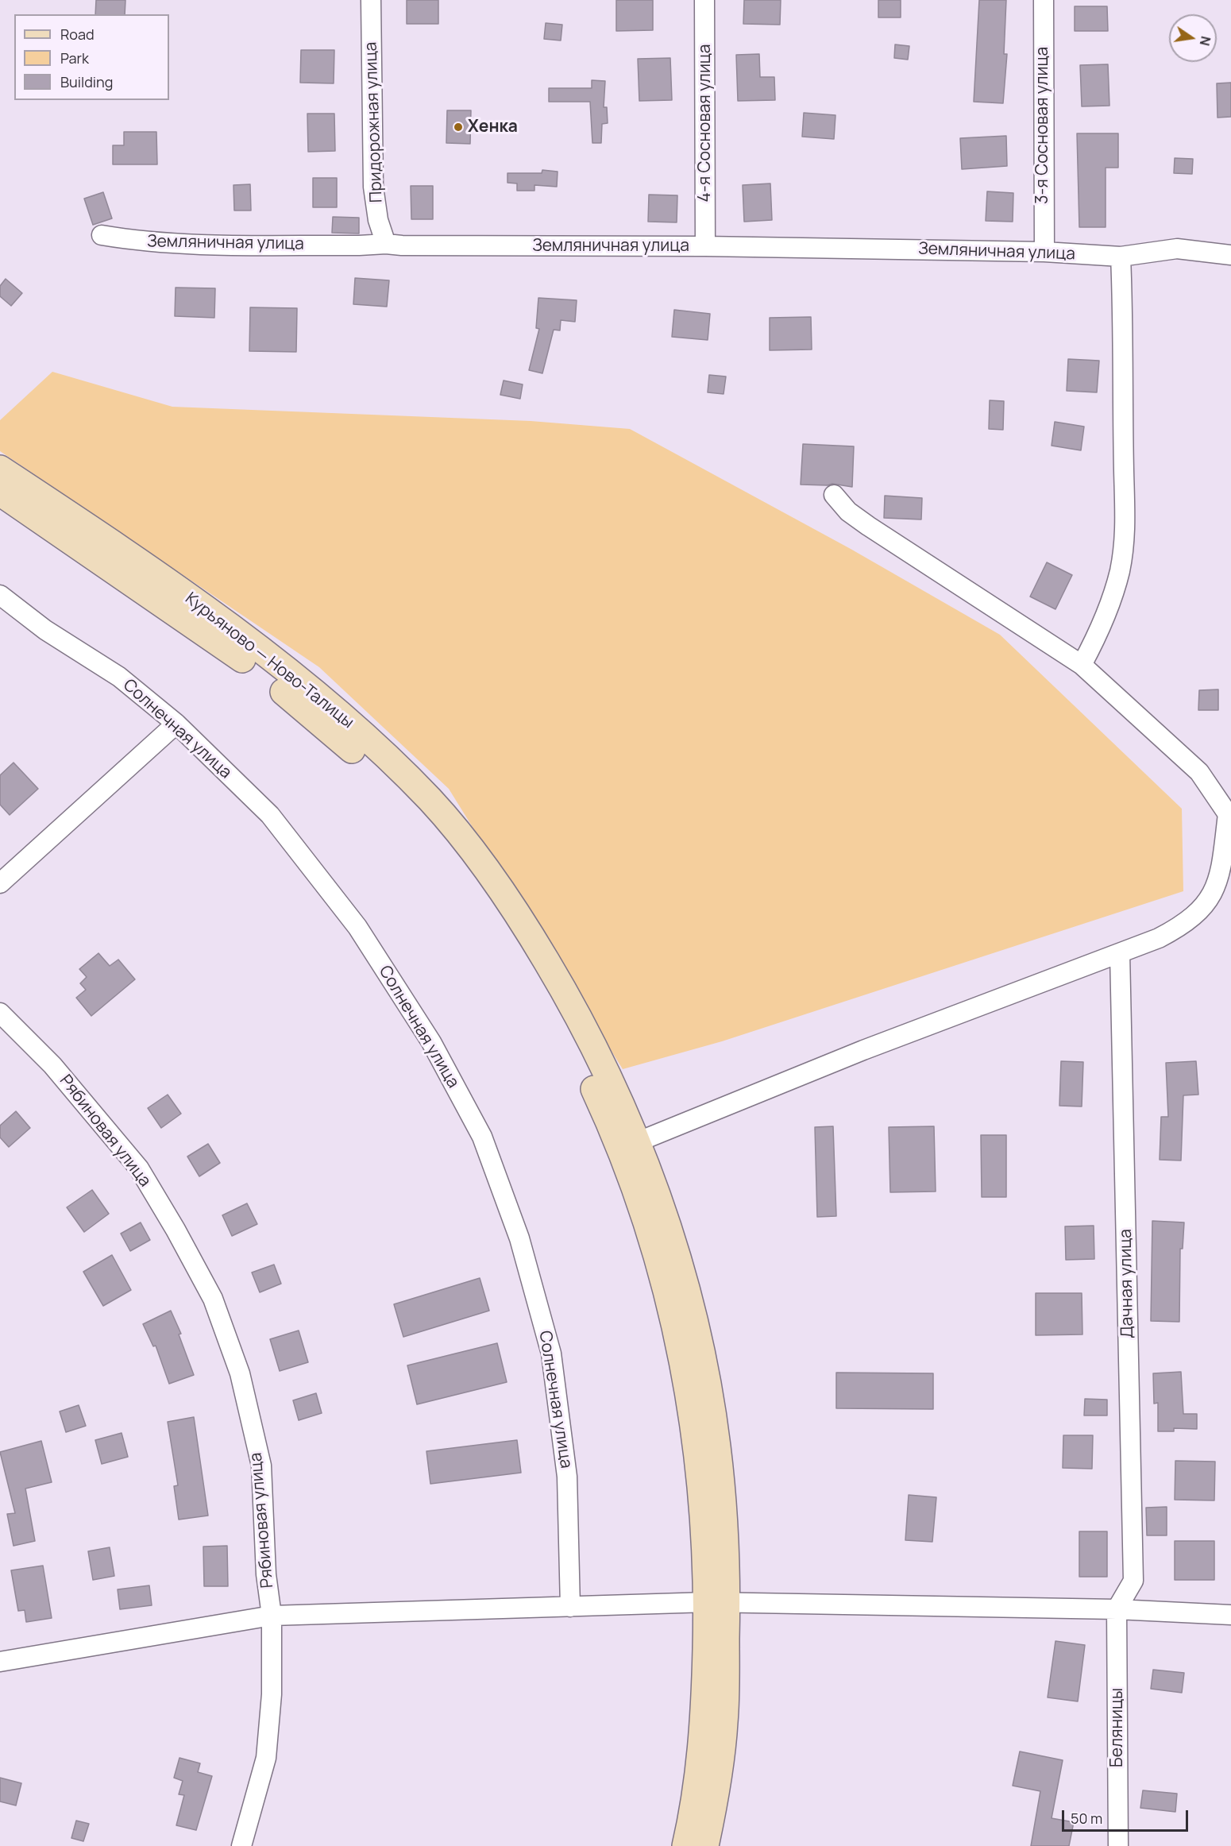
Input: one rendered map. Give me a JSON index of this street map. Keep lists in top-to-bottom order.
{
  "streets": {
    "main road": ["Курьяново — Ново-Талицы"],
    "street": [
      "Придорожная улица",
      "4-я Сосновая улица",
      "3-я Сосновая улица",
      "Земляничная улица",
      "Солнечная улица",
      "Рябиновая улица",
      "Дачная улица",
      "Беляницы"
    ]
  },
  "crossings": [
    ["Придорожная улица", "Земляничная улица"],
    ["4-я Сосновая улица", "Земляничная улица"],
    ["3-я Сосновая улица", "Земляничная улица"],
    ["Дачная улица", "Беляницы"]
  ],
  "places": ["Хенка"],
  "legend": ["Road", "Park", "Building"],
  "scale_bar": "50 m",
  "north": "right"
}
